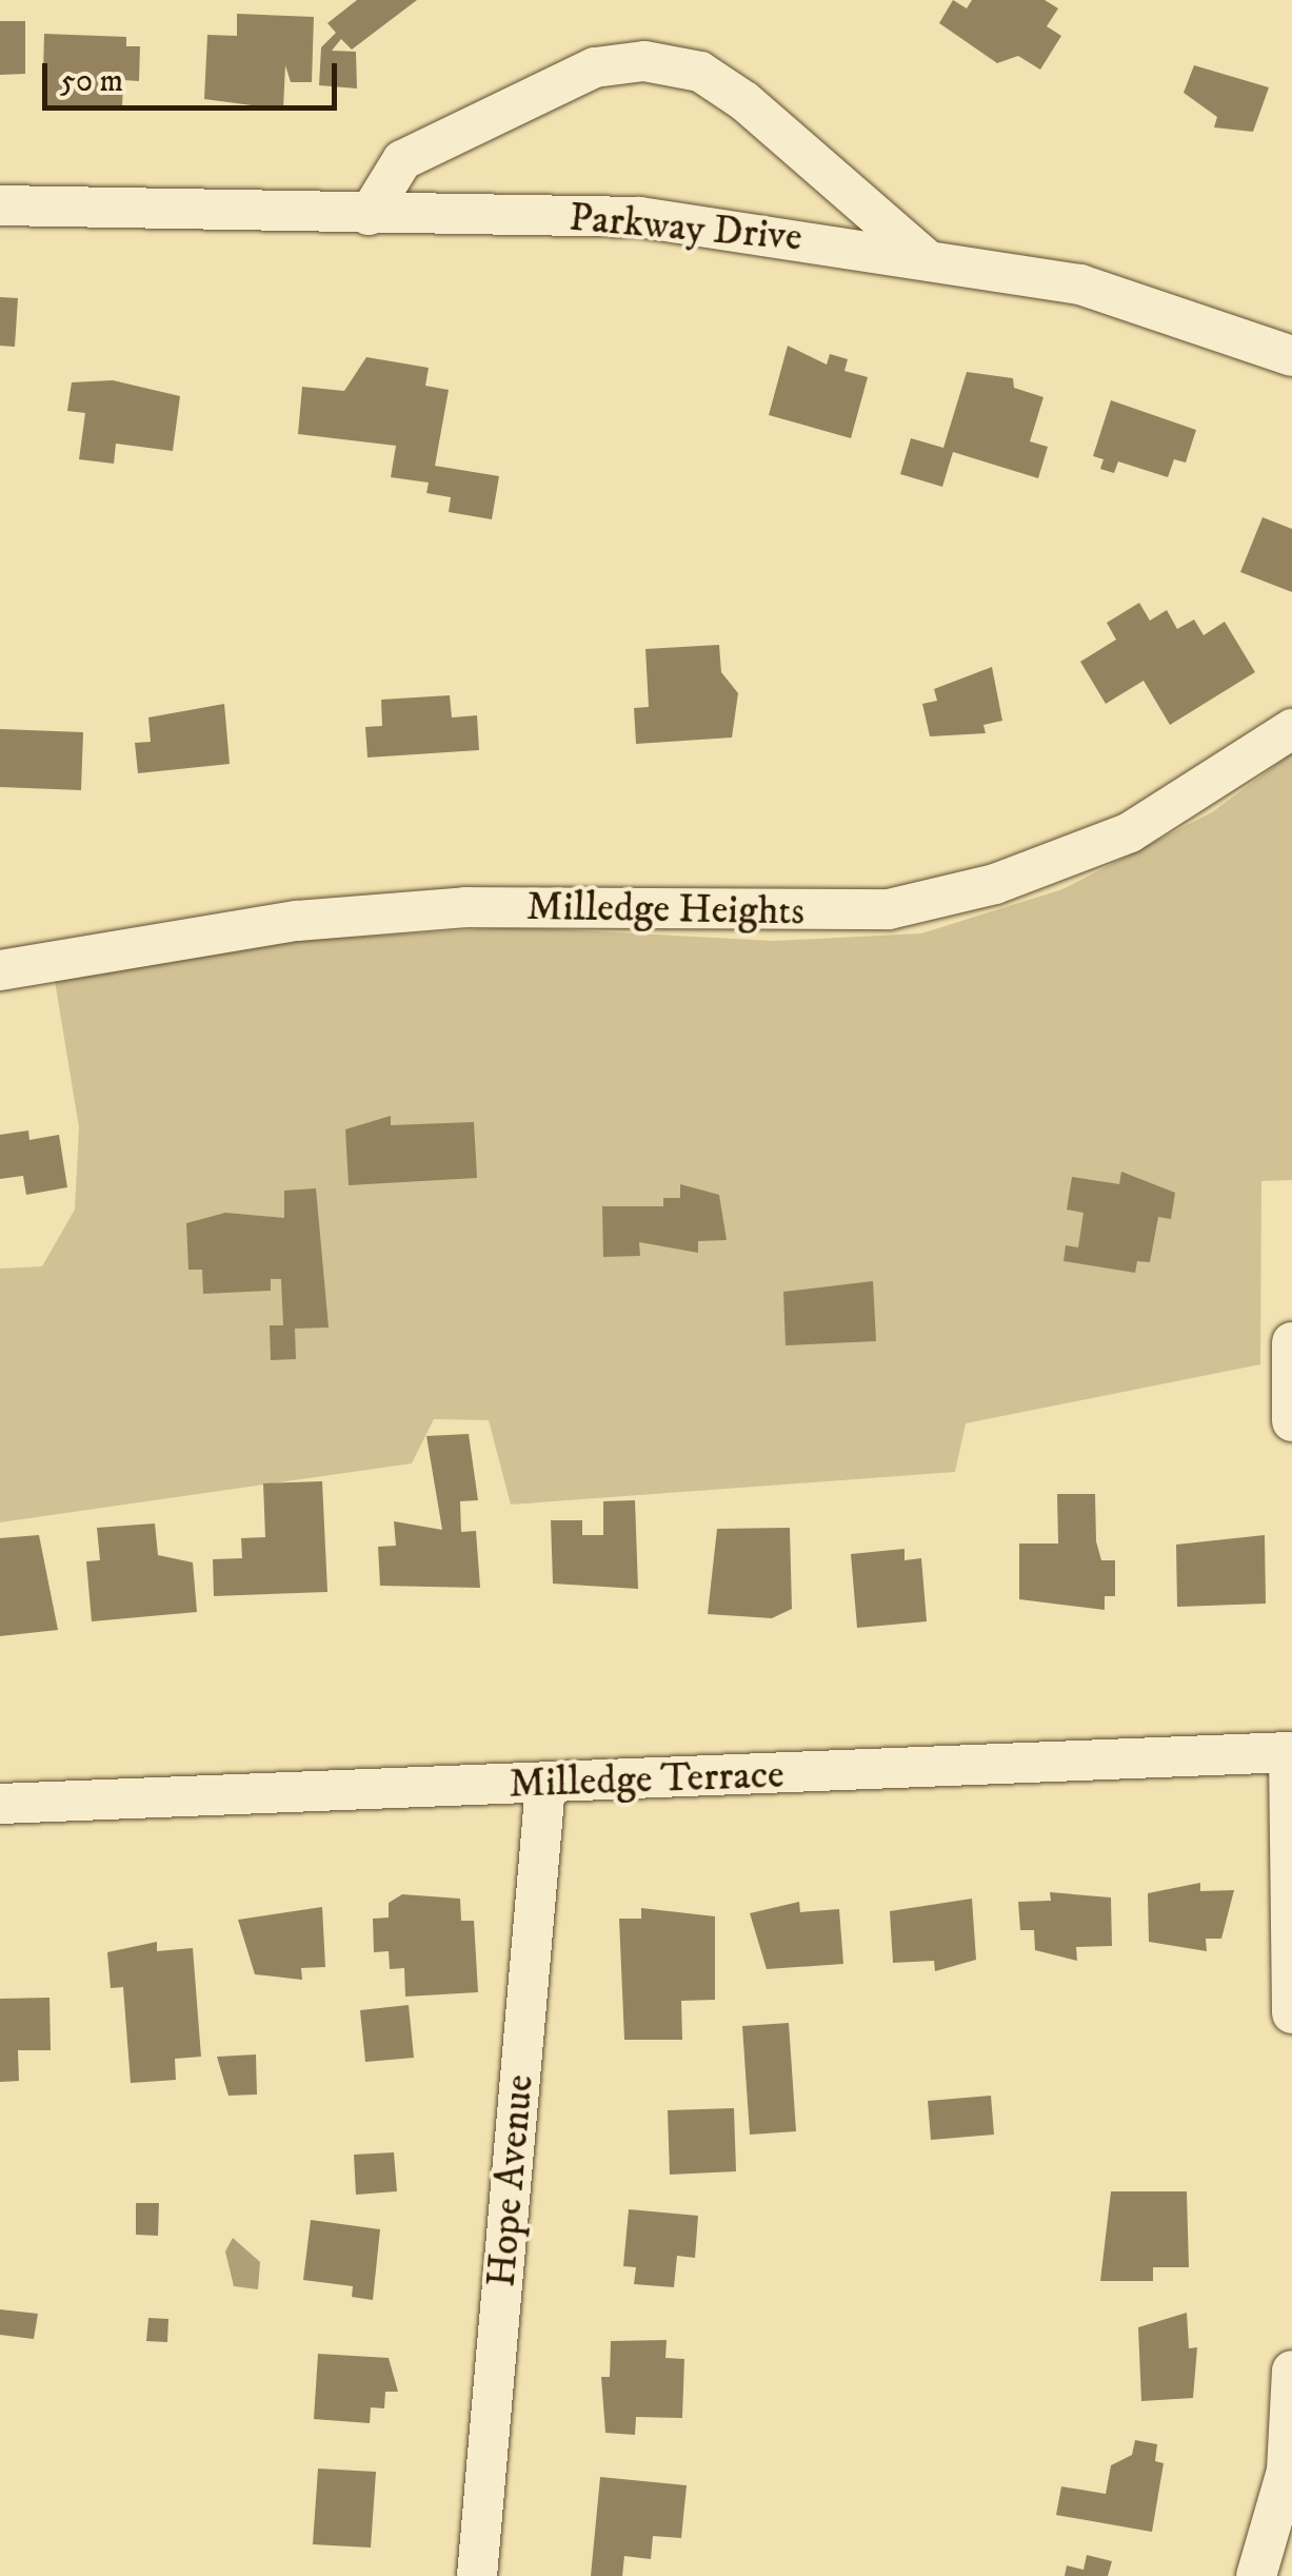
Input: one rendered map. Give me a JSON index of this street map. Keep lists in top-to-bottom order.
{
  "streets": {
    "street": [
      "Parkway Drive",
      "Milledge Heights",
      "Milledge Terrace",
      "Hope Avenue"
    ]
  },
  "crossings": [
    ["Milledge Terrace", "Hope Avenue"]
  ],
  "scale_bar": "50 m"
}
